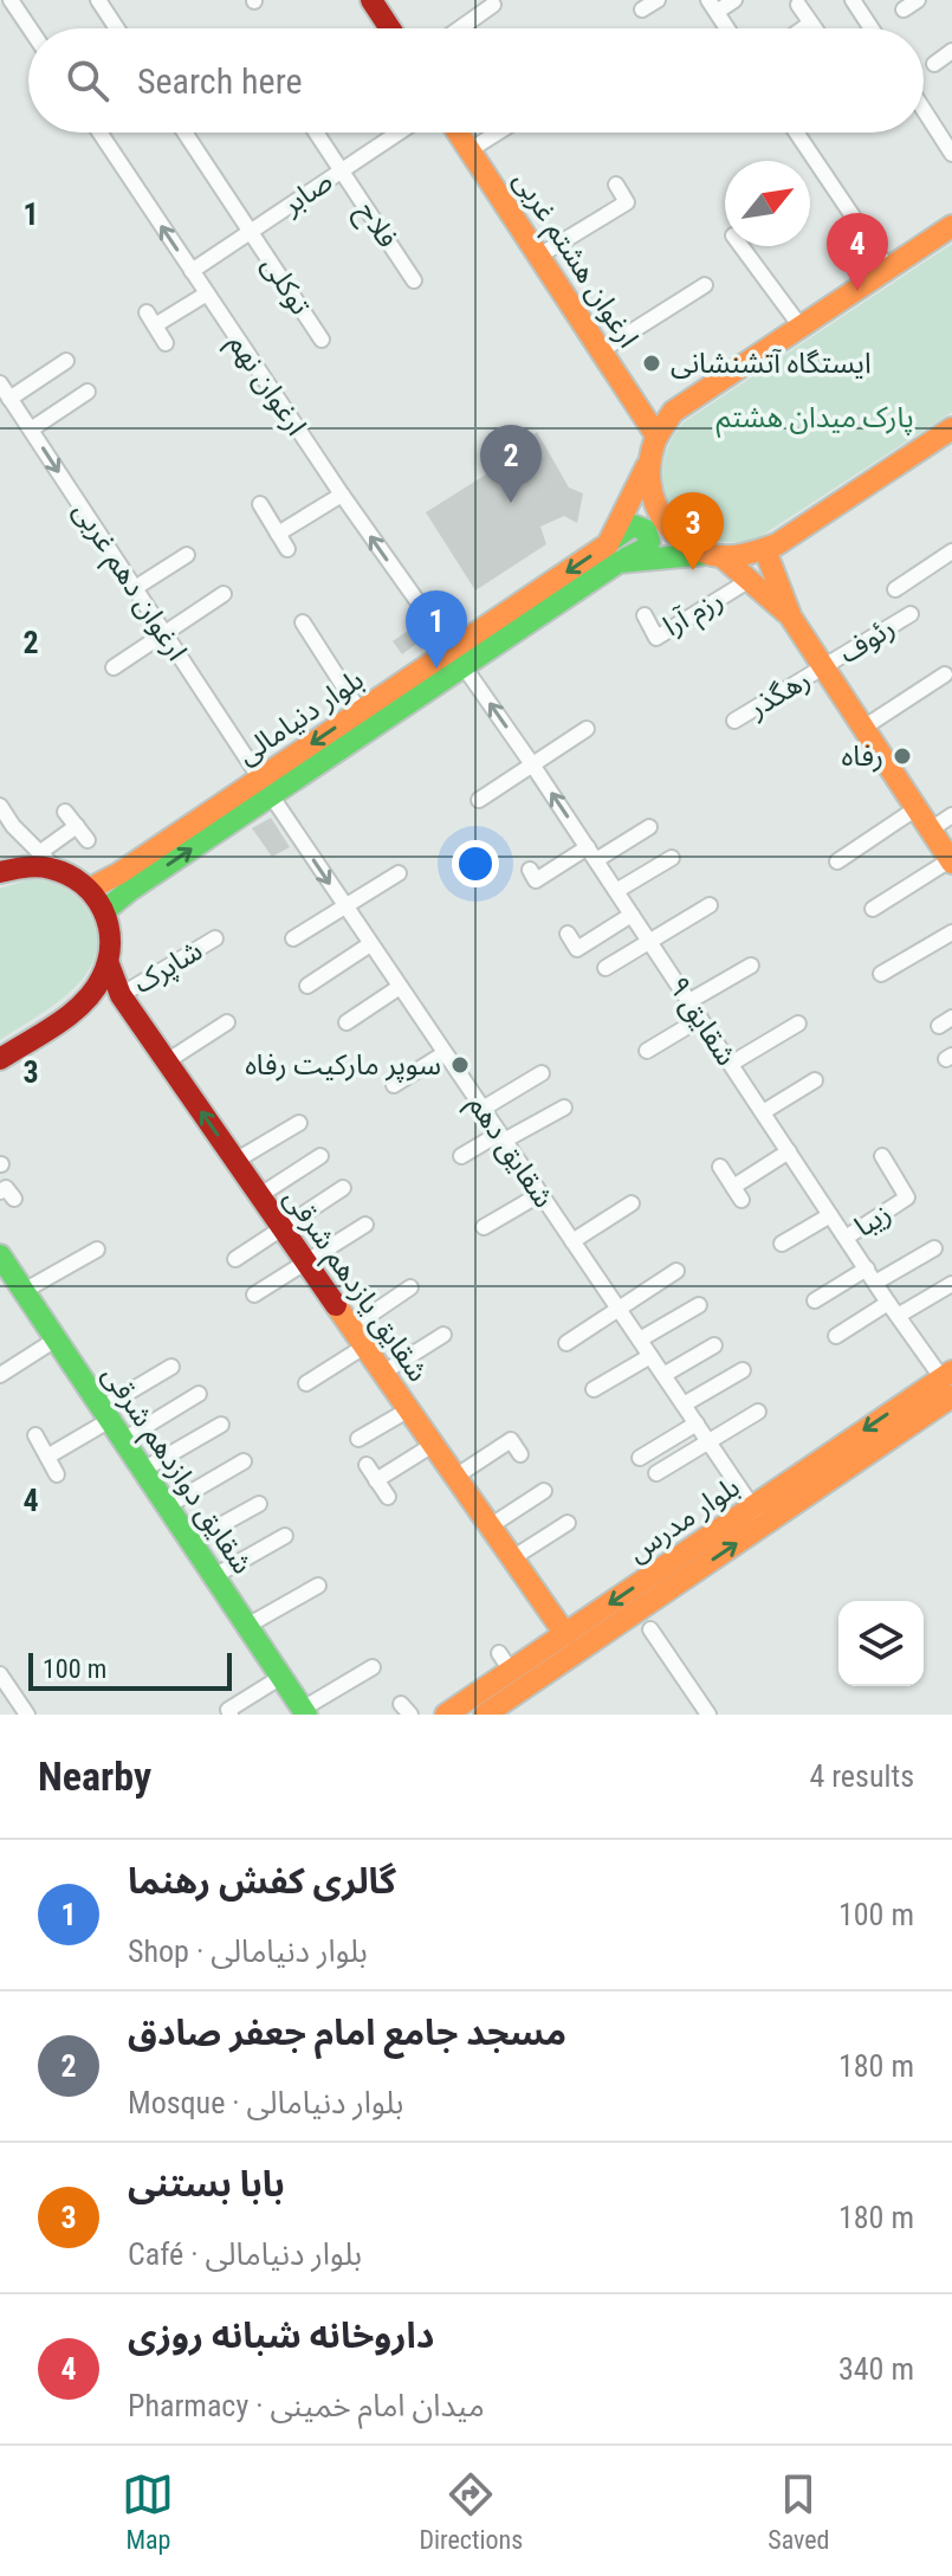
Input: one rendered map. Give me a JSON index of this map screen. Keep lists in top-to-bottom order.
{
  "streets": {
    "main road": [
      "ارغوان هشتم غربی",
      "بلوار دنیامالی",
      "شقایق یازدهم شرقی",
      "شقایق دوازدهم شرقی",
      "بلوار مدرس"
    ],
    "street": [
      "صابر",
      "فلاح",
      "توکلی",
      "ارغوان نهم",
      "ارغوان دهم غربی",
      "رزم آرا",
      "رئوف",
      "رهگذر",
      "شاپرک",
      "شقایق ۹",
      "شقایق دهم",
      "زیبا"
    ]
  },
  "crossings": [
    ["صابر", "فلاح"],
    ["صابر", "توکلی"],
    ["صابر", "ارغوان نهم"],
    ["ارغوان هشتم غربی", "بلوار دنیامالی"],
    ["ارغوان نهم", "بلوار دنیامالی"],
    ["ارغوان نهم", "شقایق ۹"],
    ["ارغوان دهم غربی", "بلوار دنیامالی"],
    ["ارغوان دهم غربی", "شقایق دهم"],
    ["رئوف", "رهگذر"],
    ["بلوار دنیامالی", "شقایق ۹"],
    ["بلوار دنیامالی", "شقایق دهم"],
    ["بلوار دنیامالی", "شقایق یازدهم شرقی"],
    ["شاپرک", "شقایق یازدهم شرقی"],
    ["شقایق ۹", "زیبا"],
    ["شقایق ۹", "بلوار مدرس"],
    ["شقایق دهم", "بلوار مدرس"],
    ["شقایق یازدهم شرقی", "بلوار مدرس"]
  ],
  "one_way": ["ارغوان دهم غربی"],
  "parks": ["پارک میدان هشتم"],
  "places": ["ایستگاه آتشنشانی", "رفاه", "سوپر مارکیت رفاه"],
  "scale_bar": "100 m",
  "north": "top right",
  "page": {
    "search": "Search here",
    "pins": [
      "4",
      "2",
      "3",
      "1"
    ],
    "scale": "100 m",
    "heading": ["Nearby", "4 results"],
    "list": [
      {
        "mark": "1",
        "name": "گالری کفش رهنما",
        "note": "Shop · بلوار دنیامالی",
        "value": "100 m"
      },
      {
        "mark": "2",
        "name": "مسجد جامع امام جعفر صادق",
        "note": "Mosque · بلوار دنیامالی",
        "value": "180 m"
      },
      {
        "mark": "3",
        "name": "بابا بستنی",
        "note": "Café · بلوار دنیامالی",
        "value": "180 m"
      },
      {
        "mark": "4",
        "name": "داروخانه شبانه روزی",
        "note": "Pharmacy · میدان امام خمینی",
        "value": "340 m"
      }
    ],
    "nav": ["Map", "Directions", "Saved"]
  },
  "grid": {
    "rows": [
      "1",
      "2",
      "3",
      "4"
    ]
  }
}
